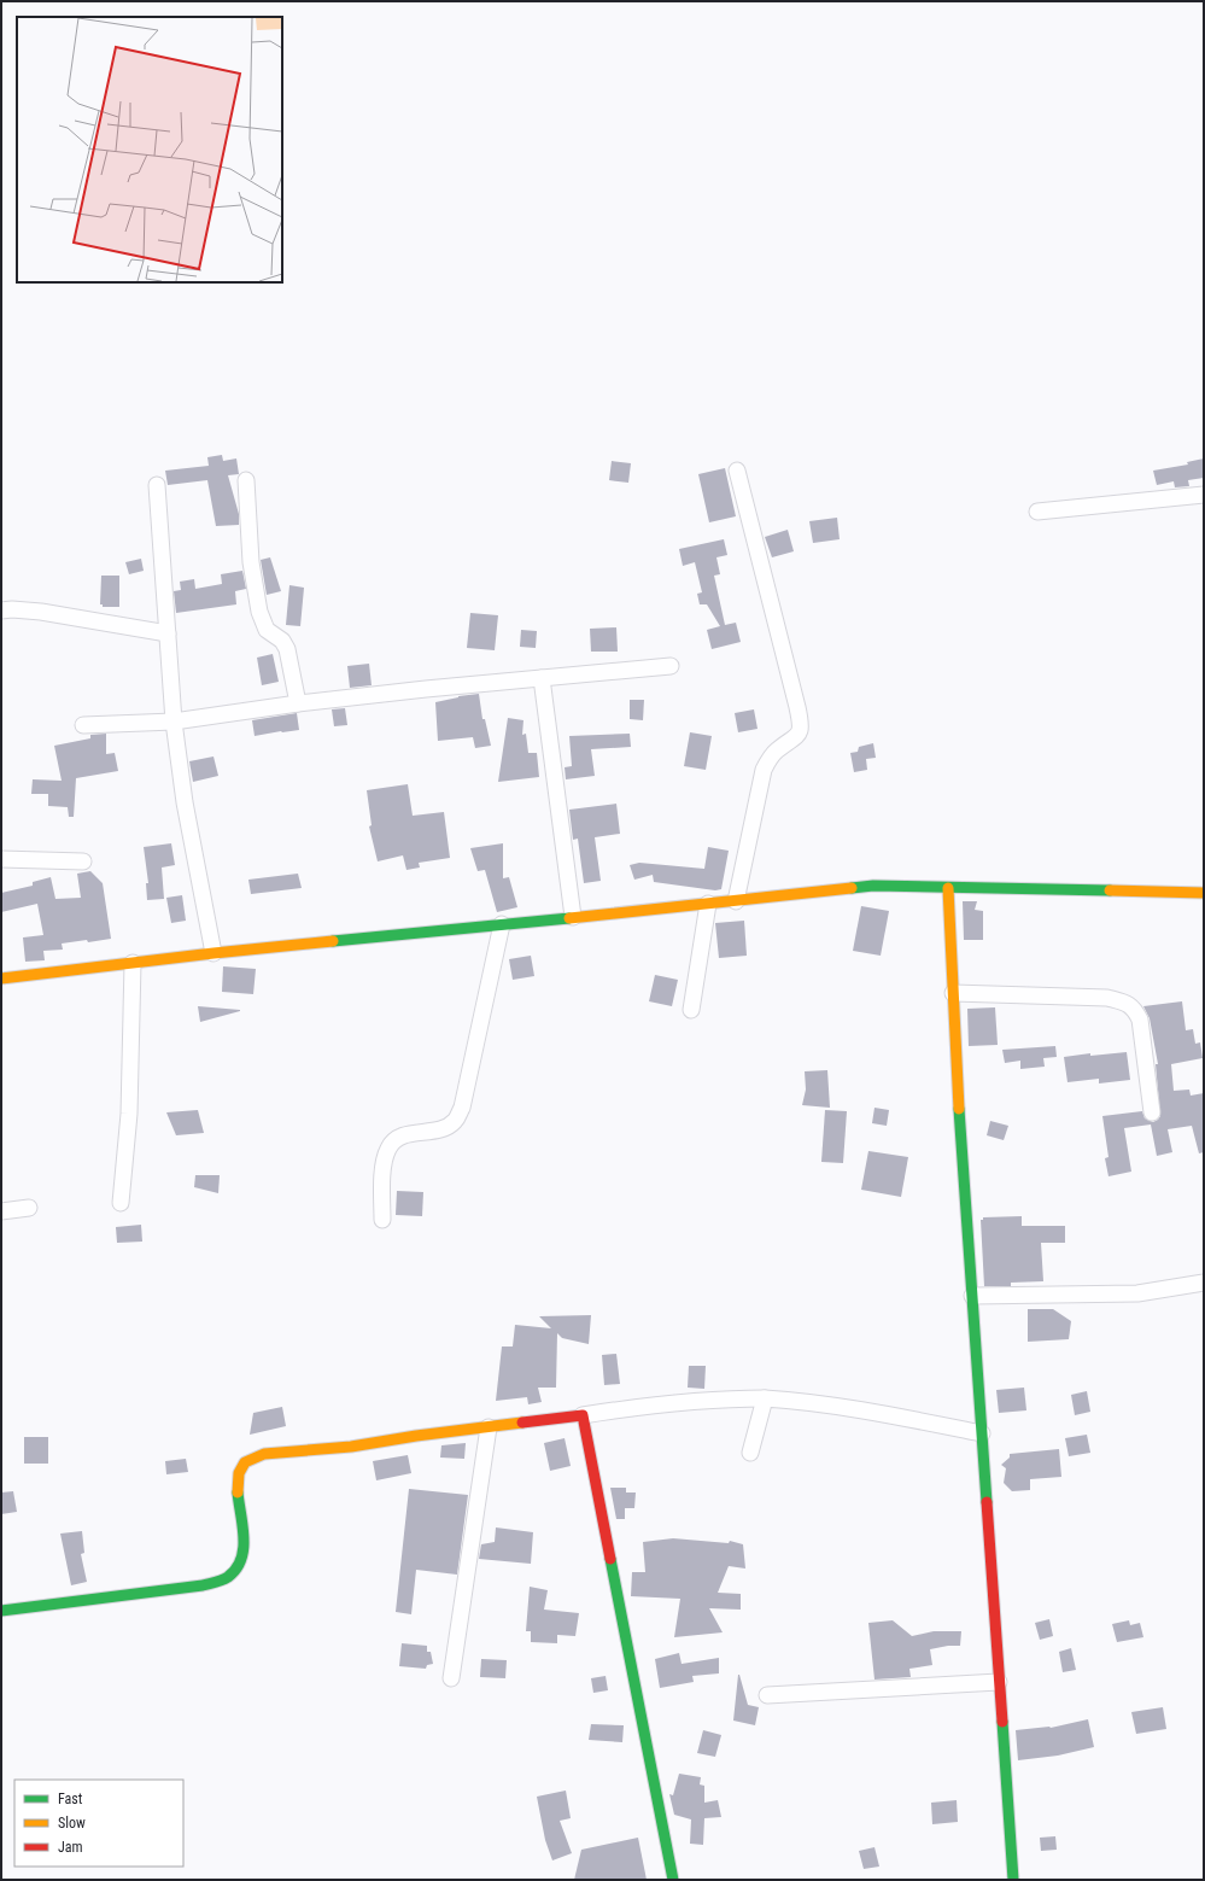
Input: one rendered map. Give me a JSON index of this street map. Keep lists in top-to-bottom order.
{
  "legend": ["Fast", "Slow", "Jam"]
}
